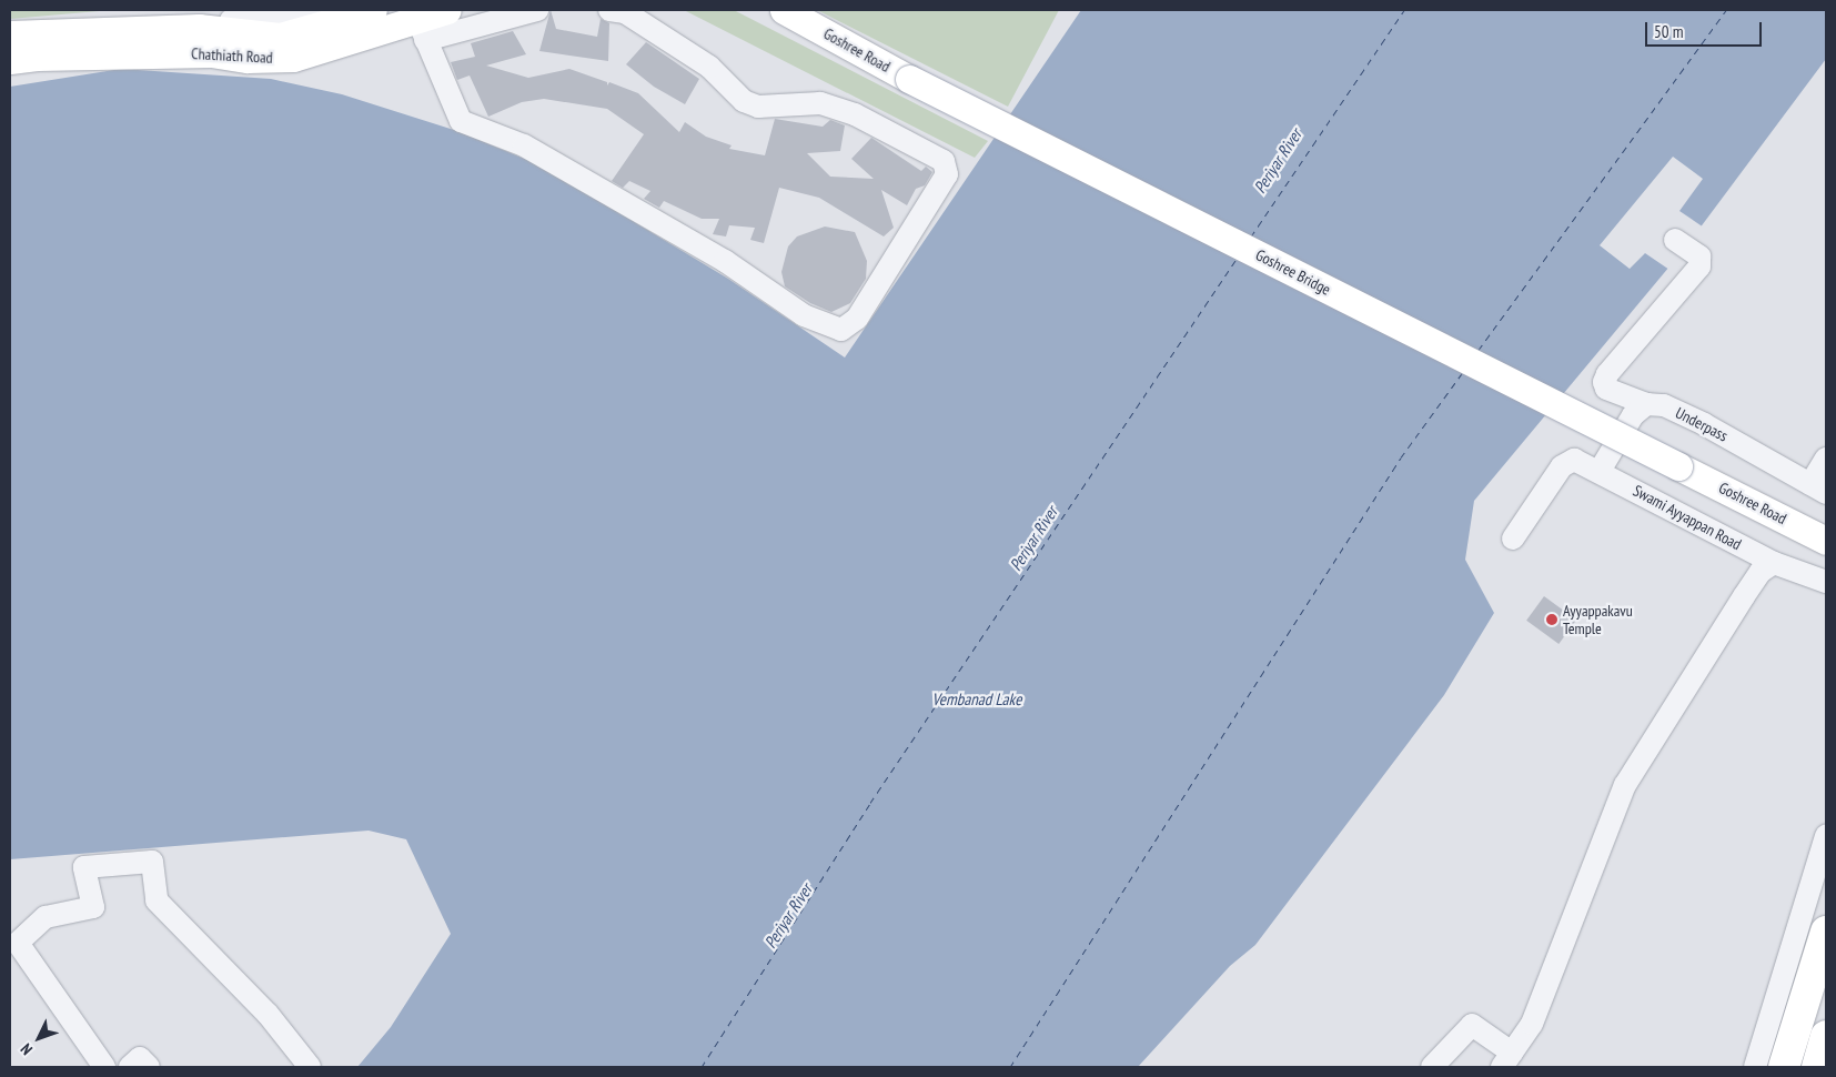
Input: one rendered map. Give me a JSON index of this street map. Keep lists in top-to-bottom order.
{
  "streets": {
    "main road": ["Goshree Road", "Chathiath Road", "Goshree Bridge"],
    "street": ["Underpass", "Swami Ayyappan Road"]
  },
  "crossings": [
    ["Goshree Road", "Goshree Bridge"]
  ],
  "water": ["Periyar River", "Vembanad Lake"],
  "places": ["Ayyappakavu Temple"],
  "scale_bar": "50 m",
  "north": "bottom left"
}
